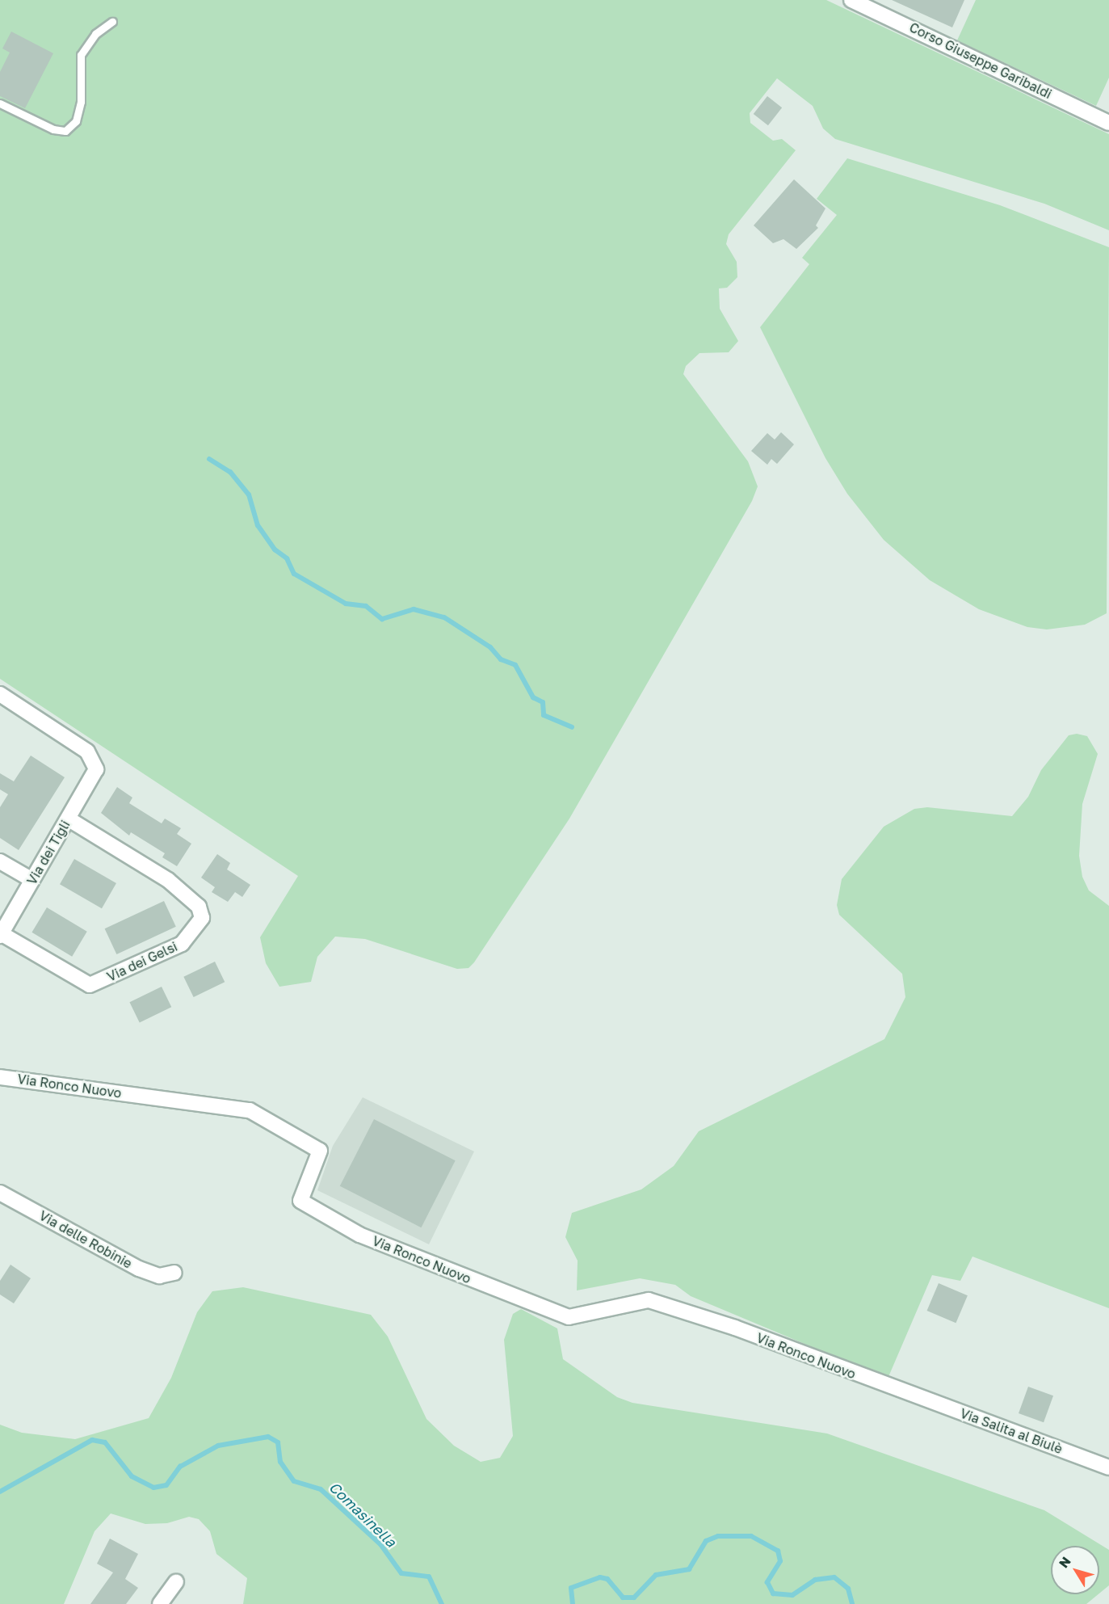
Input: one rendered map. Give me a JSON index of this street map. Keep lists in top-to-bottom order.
{
  "streets": {
    "street": [
      "Corso Giuseppe Garibaldi",
      "Via dei Tigli",
      "Via dei Gelsi",
      "Via Ronco Nuovo",
      "Via delle Robinie",
      "Via Salita al Biulè"
    ]
  },
  "crossings": [
    ["Via dei Tigli", "Via dei Gelsi"],
    ["Via Ronco Nuovo", "Via Salita al Biulè"]
  ],
  "water": ["Comasinella"],
  "north": "top left"
}
